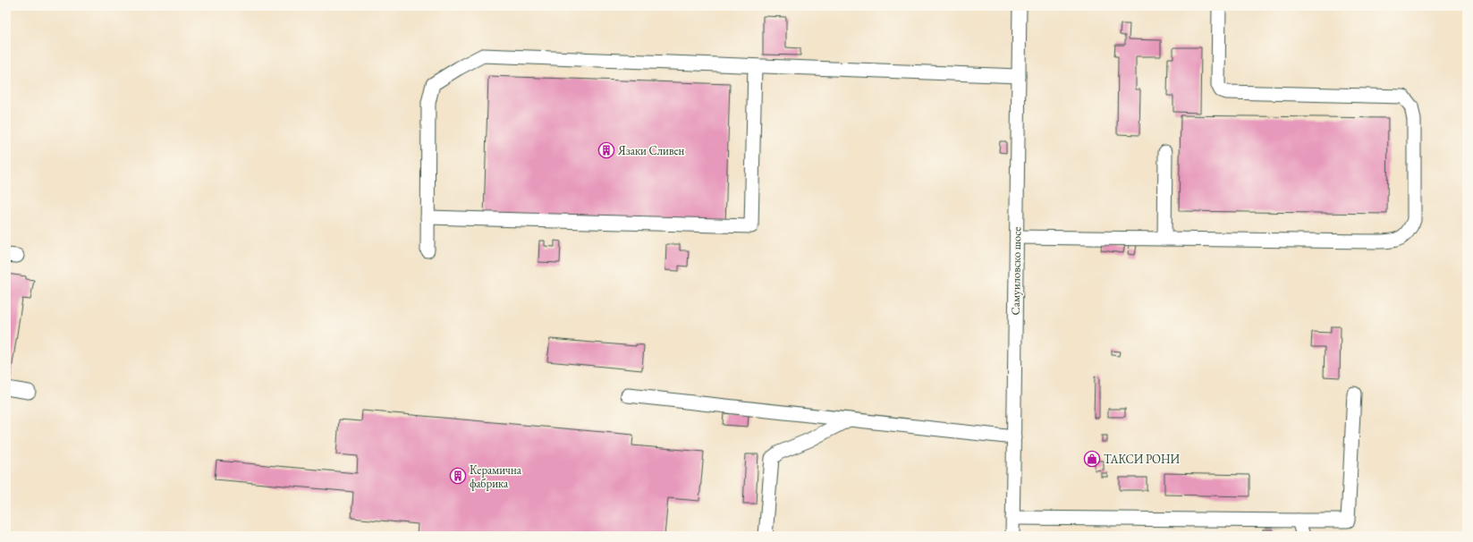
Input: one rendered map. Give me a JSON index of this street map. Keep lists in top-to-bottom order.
{
  "streets": {
    "street": ["Самуиловско шосе"]
  },
  "places": {
    "building": ["Язаки Сливен", "Керамична фабрика"],
    "shop": ["ТАКСИ РОНИ"]
  }
}
